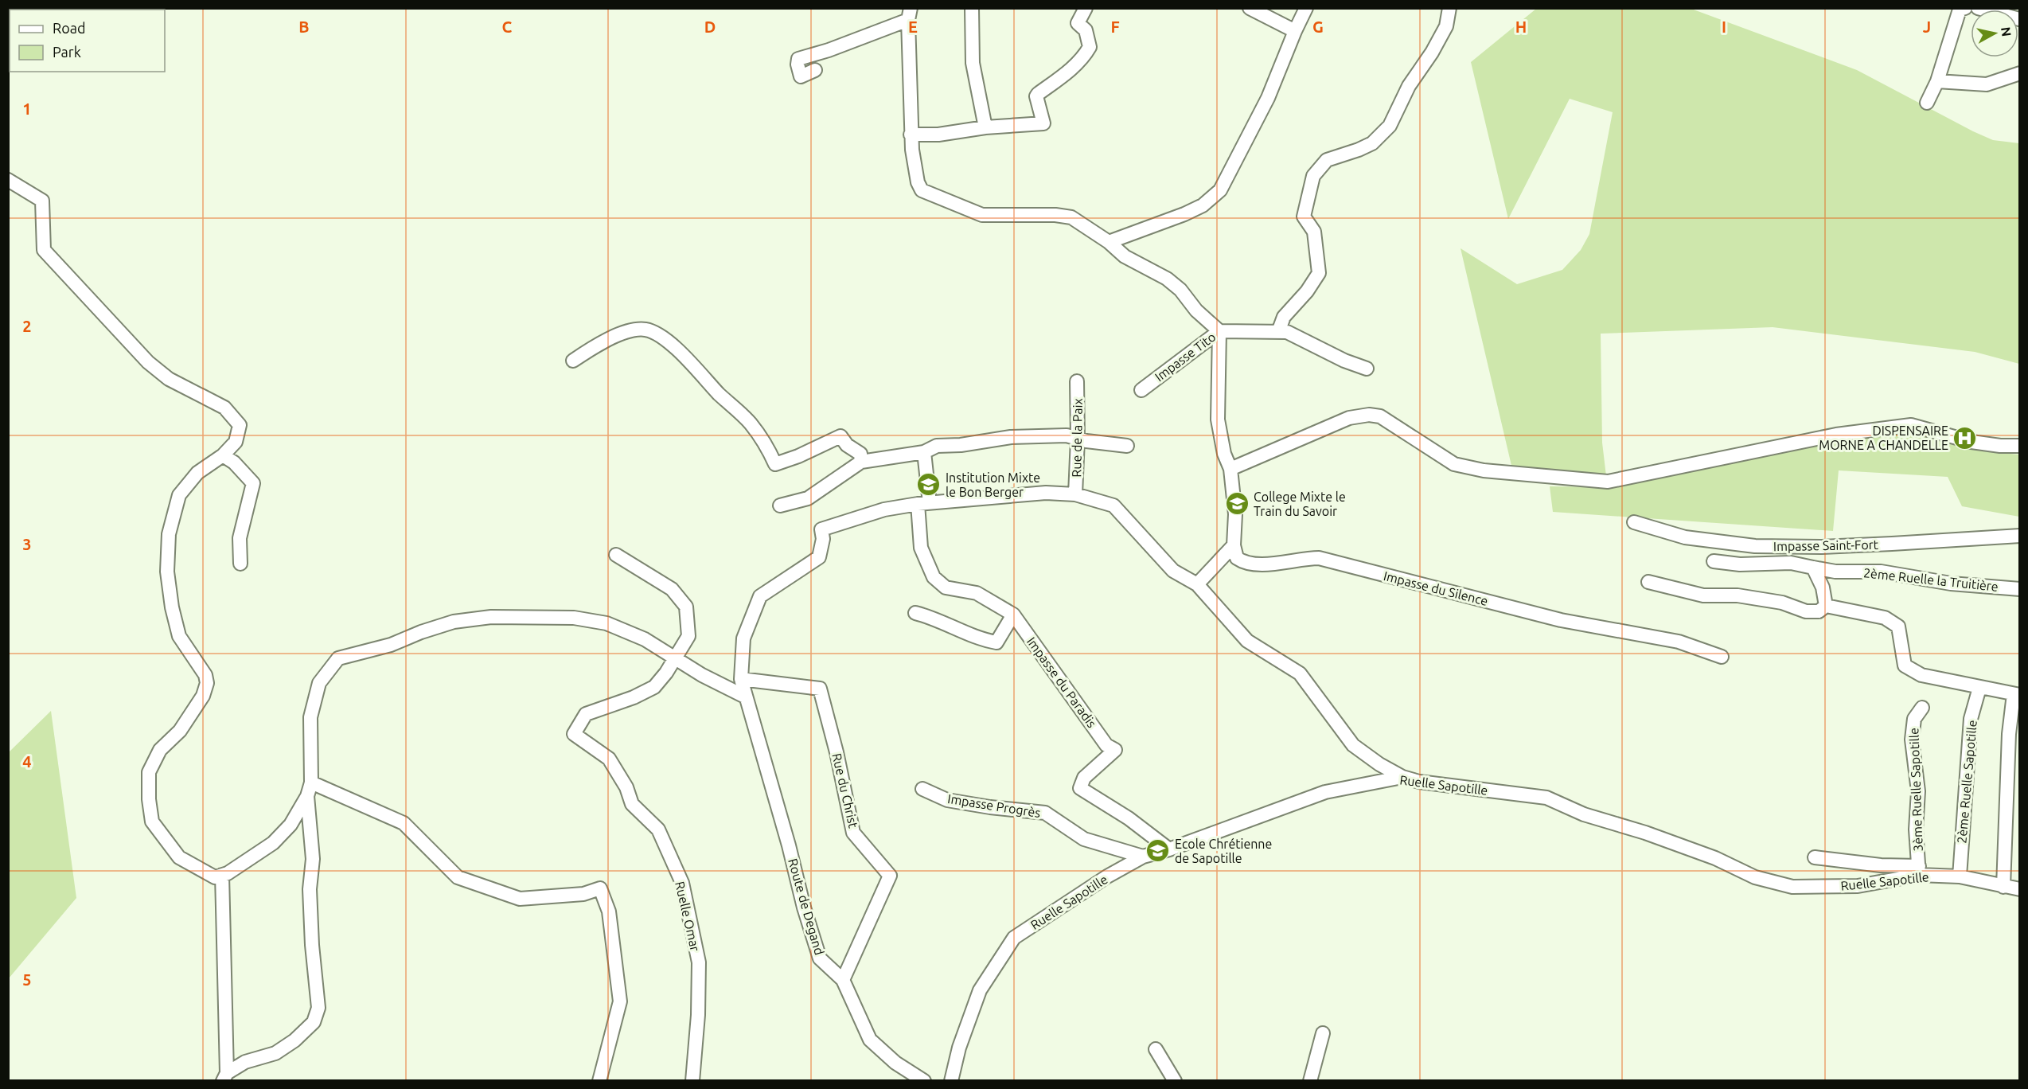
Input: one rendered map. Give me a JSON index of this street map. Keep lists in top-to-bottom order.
{
  "streets": {
    "street": [
      "Impasse Tito",
      "Rue de la Paix",
      "Impasse Saint-Fort",
      "2ème Ruelle la Truitière",
      "Impasse du Silence",
      "Impasse du Paradis",
      "2ème Ruelle Sapotille",
      "Ruelle Sapotille",
      "3ème Ruelle Sapotille",
      "Rue du Christ",
      "Impasse Progrès",
      "Route de Degand",
      "Ruelle Omar"
    ]
  },
  "crossings": [
    ["Impasse du Paradis", "Ruelle Sapotille"],
    ["Impasse du Paradis", "Route de Degand"],
    ["2ème Ruelle Sapotille", "Ruelle Sapotille"],
    ["Ruelle Sapotille", "3ème Ruelle Sapotille"],
    ["Ruelle Sapotille", "Impasse Progrès"],
    ["Rue du Christ", "Route de Degand"]
  ],
  "places": {
    "hospital": ["DISPENSAIRE MORNE A CHANDELLE"],
    "school or university": ["Institution Mixte le Bon Berger", "College Mixte le Train du Savoir", "Ecole Chrétienne de Sapotille"]
  },
  "legend": ["Road", "Park"],
  "north": "right",
  "grid": {
    "columns": [
      "B",
      "C",
      "D",
      "E",
      "F",
      "G",
      "H",
      "I",
      "J"
    ],
    "rows": [
      "1",
      "2",
      "3",
      "4",
      "5"
    ]
  }
}
